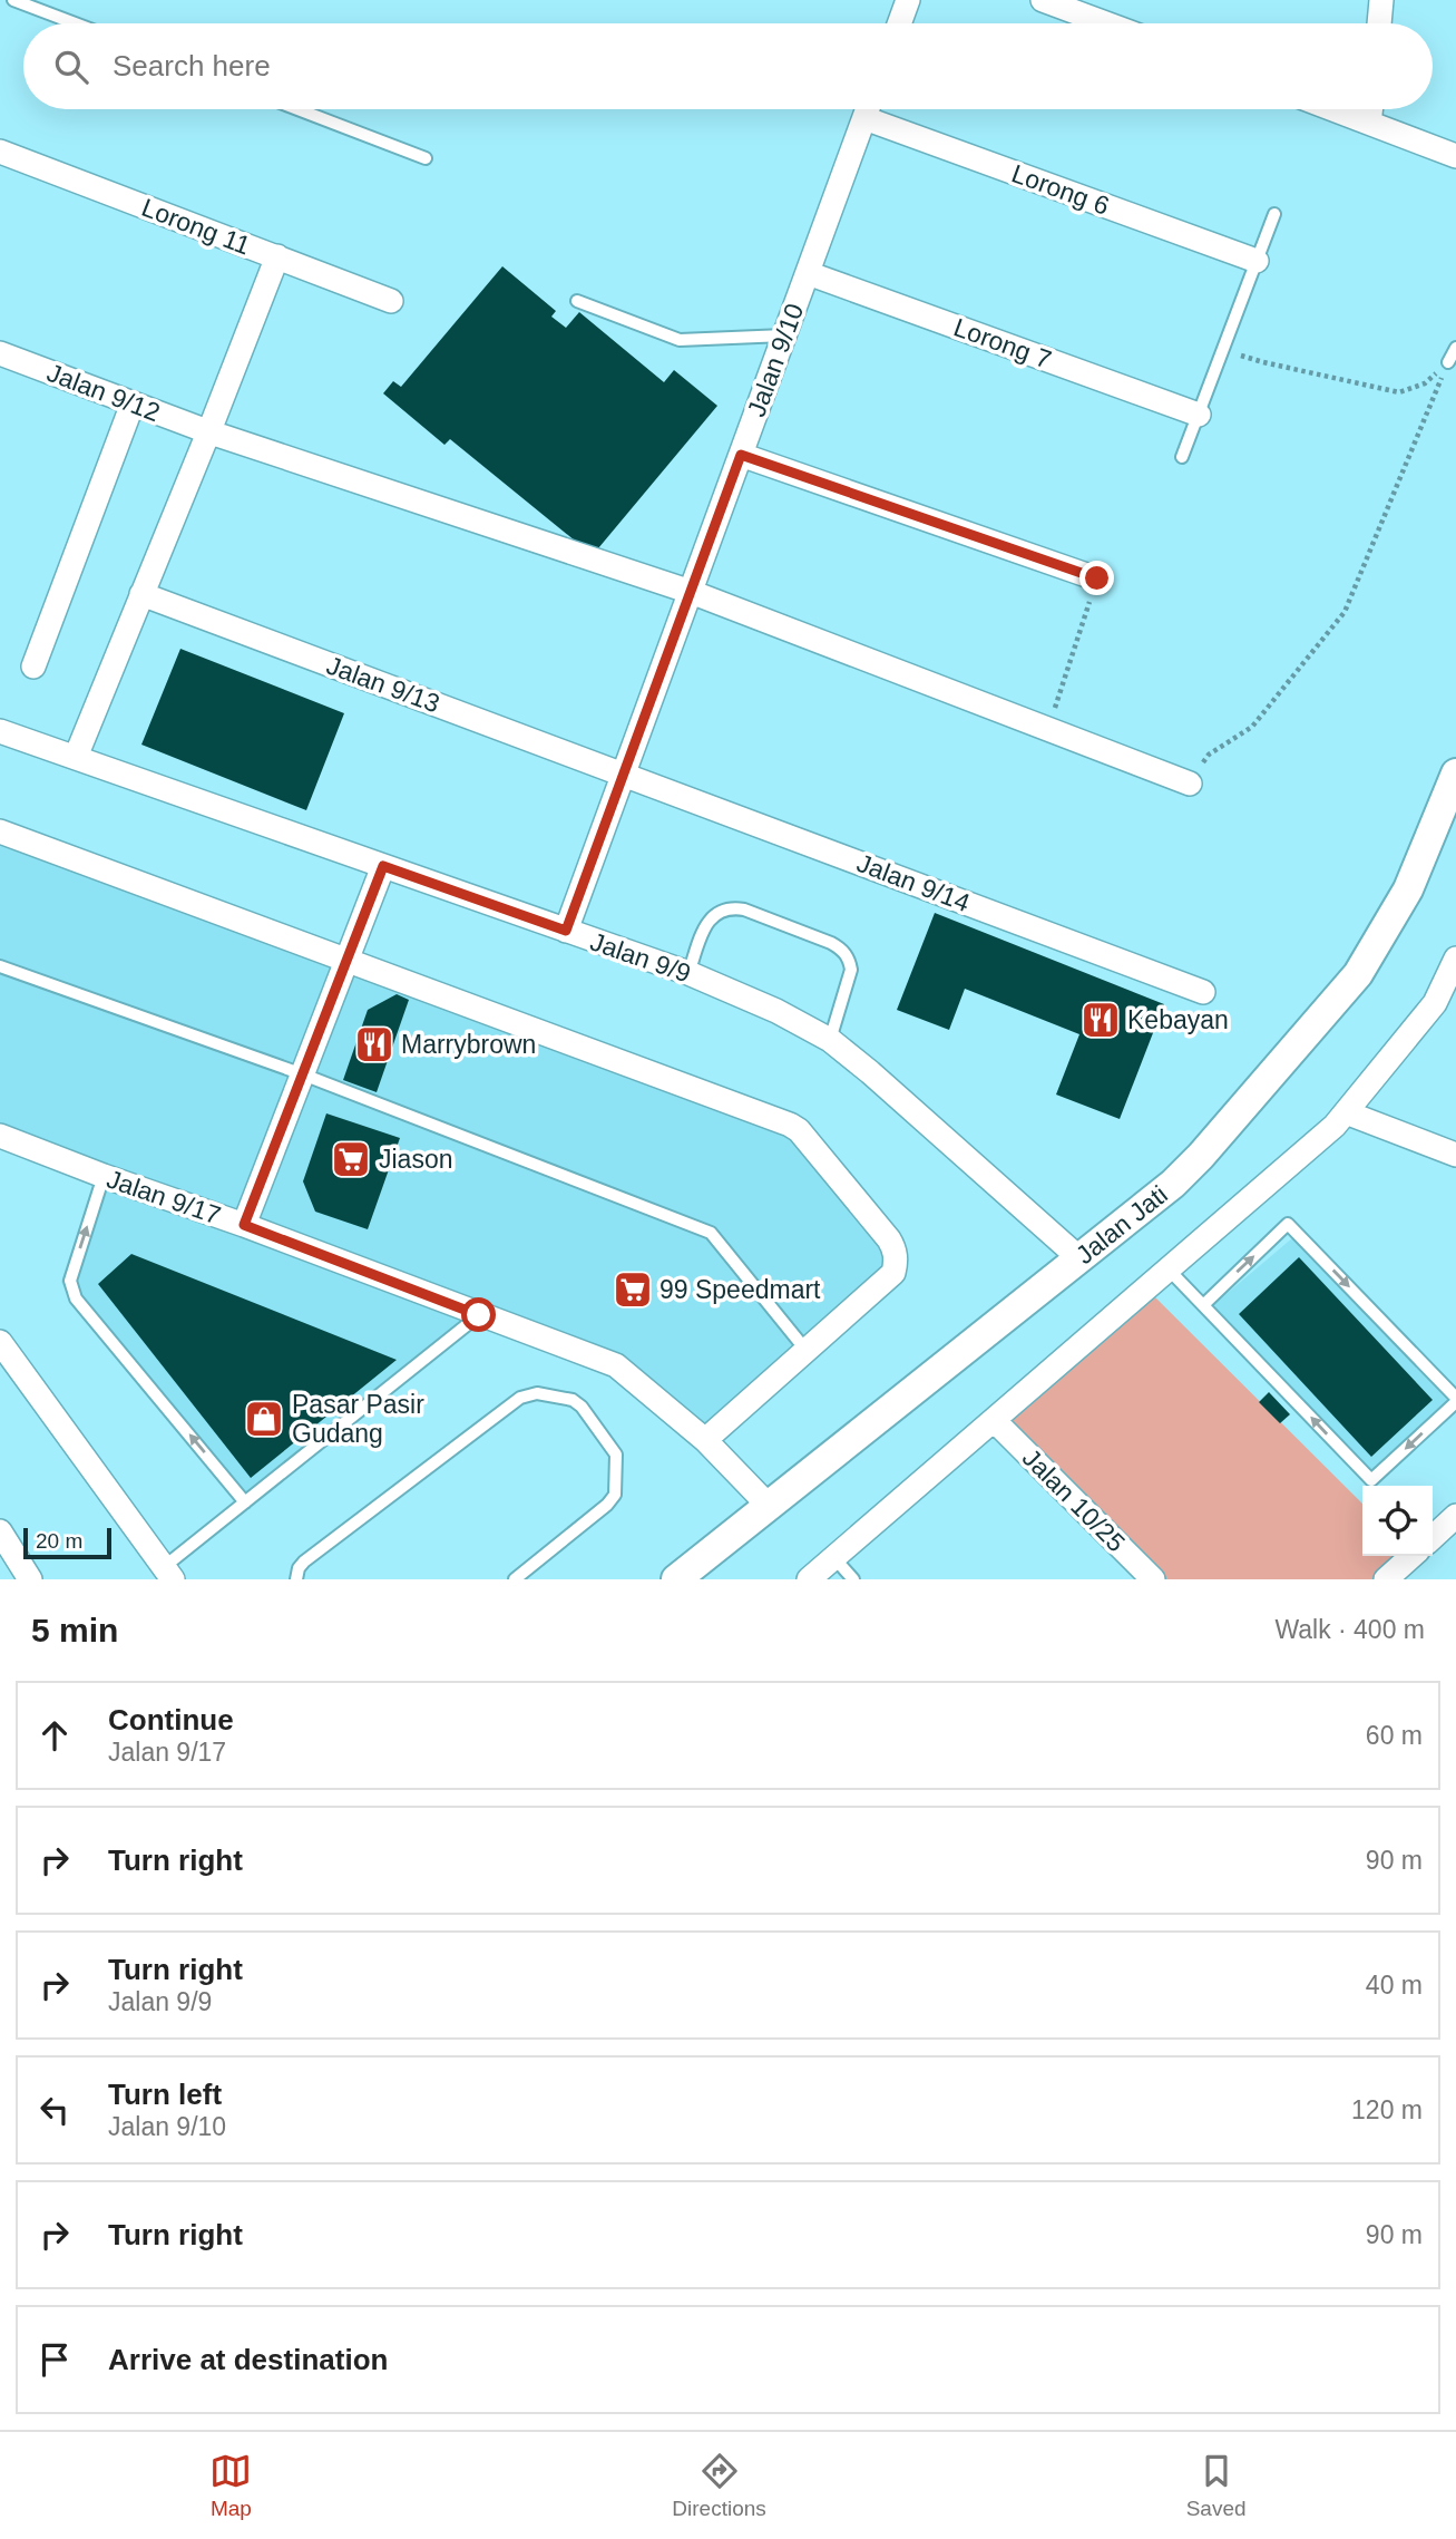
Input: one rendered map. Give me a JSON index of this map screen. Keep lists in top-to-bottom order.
{
  "streets": {
    "street": [
      "Lorong 6",
      "Lorong 11",
      "Lorong 7",
      "Jalan 9/10",
      "Jalan 9/12",
      "Jalan 9/13",
      "Jalan 9/14",
      "Jalan 9/9",
      "Jalan 9/17",
      "Jalan Jati",
      "Jalan 10/25"
    ]
  },
  "crossings": [
    ["Lorong 6", "Jalan 9/10"],
    ["Lorong 7", "Jalan 9/10"],
    ["Jalan 9/10", "Jalan 9/12"],
    ["Jalan 9/10", "Jalan 9/13"],
    ["Jalan 9/10", "Jalan 9/14"],
    ["Jalan 9/10", "Jalan 9/9"],
    ["Jalan 9/13", "Jalan 9/14"],
    ["Jalan 9/9", "Jalan Jati"],
    ["Jalan 9/17", "Jalan Jati"]
  ],
  "places": {
    "restaurant": ["Kebayan", "Marrybrown"],
    "supermarket": ["Jiason", "99 Speedmart"],
    "shop": ["Pasar Pasir Gudang"]
  },
  "scale_bar": "20 m",
  "page": {
    "search": "Search here",
    "scale": "20 m",
    "heading": ["5 min", "Walk · 400 m"],
    "list": [
      ["Continue", "Jalan 9/17", "60 m"],
      ["Turn right", "90 m"],
      ["Turn right", "Jalan 9/9", "40 m"],
      ["Turn left", "Jalan 9/10", "120 m"],
      ["Turn right", "90 m"],
      "Arrive at destination"
    ],
    "nav": ["Map", "Directions", "Saved"]
  }
}
